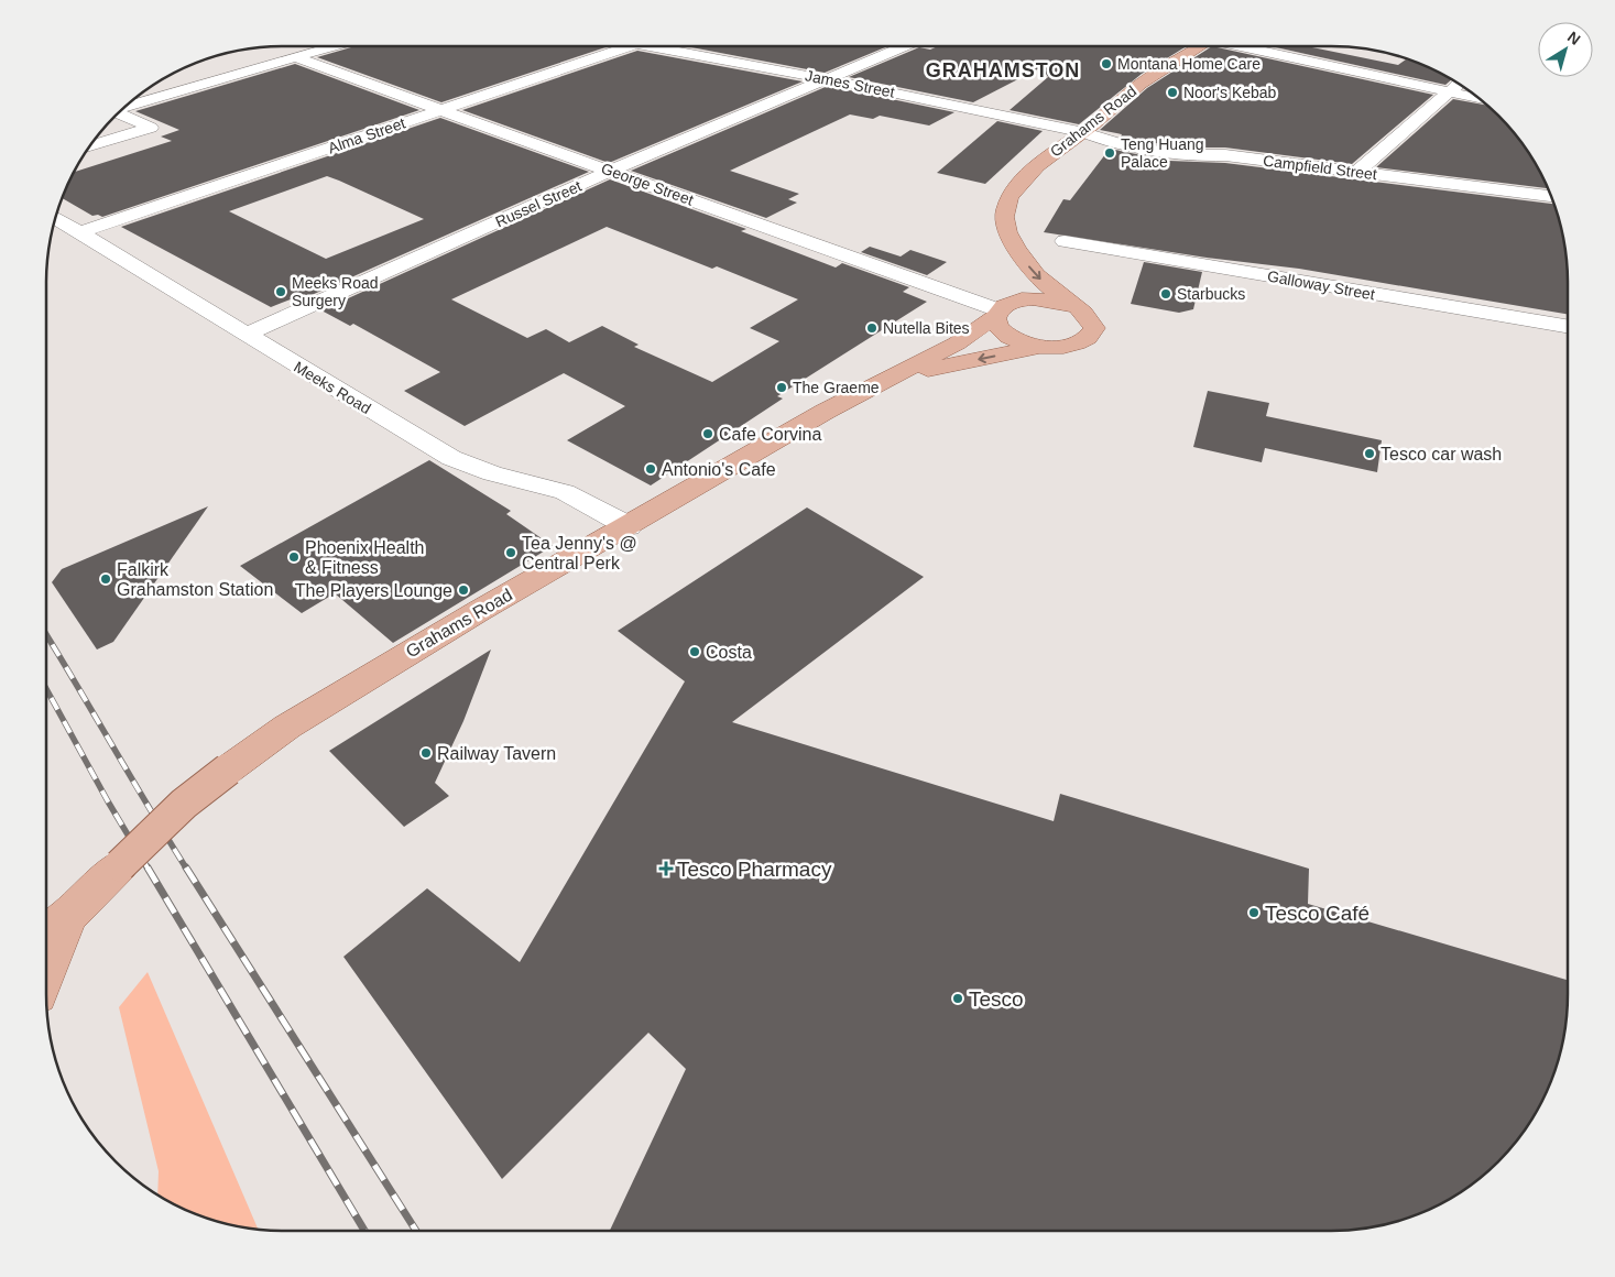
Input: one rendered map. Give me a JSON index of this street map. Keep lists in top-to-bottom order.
{
  "streets": {
    "main road": ["Grahams Road"],
    "street": [
      "James Street",
      "Alma Street",
      "Campfield Street",
      "George Street",
      "Russel Street",
      "Galloway Street",
      "Meeks Road"
    ]
  },
  "crossings": [
    ["James Street", "Grahams Road"],
    ["James Street", "Campfield Street"],
    ["James Street", "Russel Street"],
    ["Grahams Road", "Campfield Street"],
    ["Grahams Road", "George Street"],
    ["Grahams Road", "Meeks Road"],
    ["Alma Street", "George Street"],
    ["Alma Street", "Meeks Road"],
    ["George Street", "Russel Street"],
    ["Russel Street", "Meeks Road"]
  ],
  "districts": ["GRAHAMSTON"],
  "places": {
    "other": [
      "Montana Home Care",
      "Noor's Kebab",
      "Teng Huang Palace",
      "Meeks Road Surgery",
      "Starbucks",
      "Nutella Bites",
      "The Graeme",
      "Cafe Corvina",
      "Tesco car wash",
      "Antonio's Cafe",
      "Tea Jenny's @ Central Perk",
      "Phoenix Health & Fitness",
      "Falkirk Grahamston Station",
      "The Players Lounge",
      "Costa",
      "Railway Tavern",
      "Tesco Café",
      "Tesco"
    ],
    "health": ["Tesco Pharmacy"]
  },
  "north": "top right"
}
